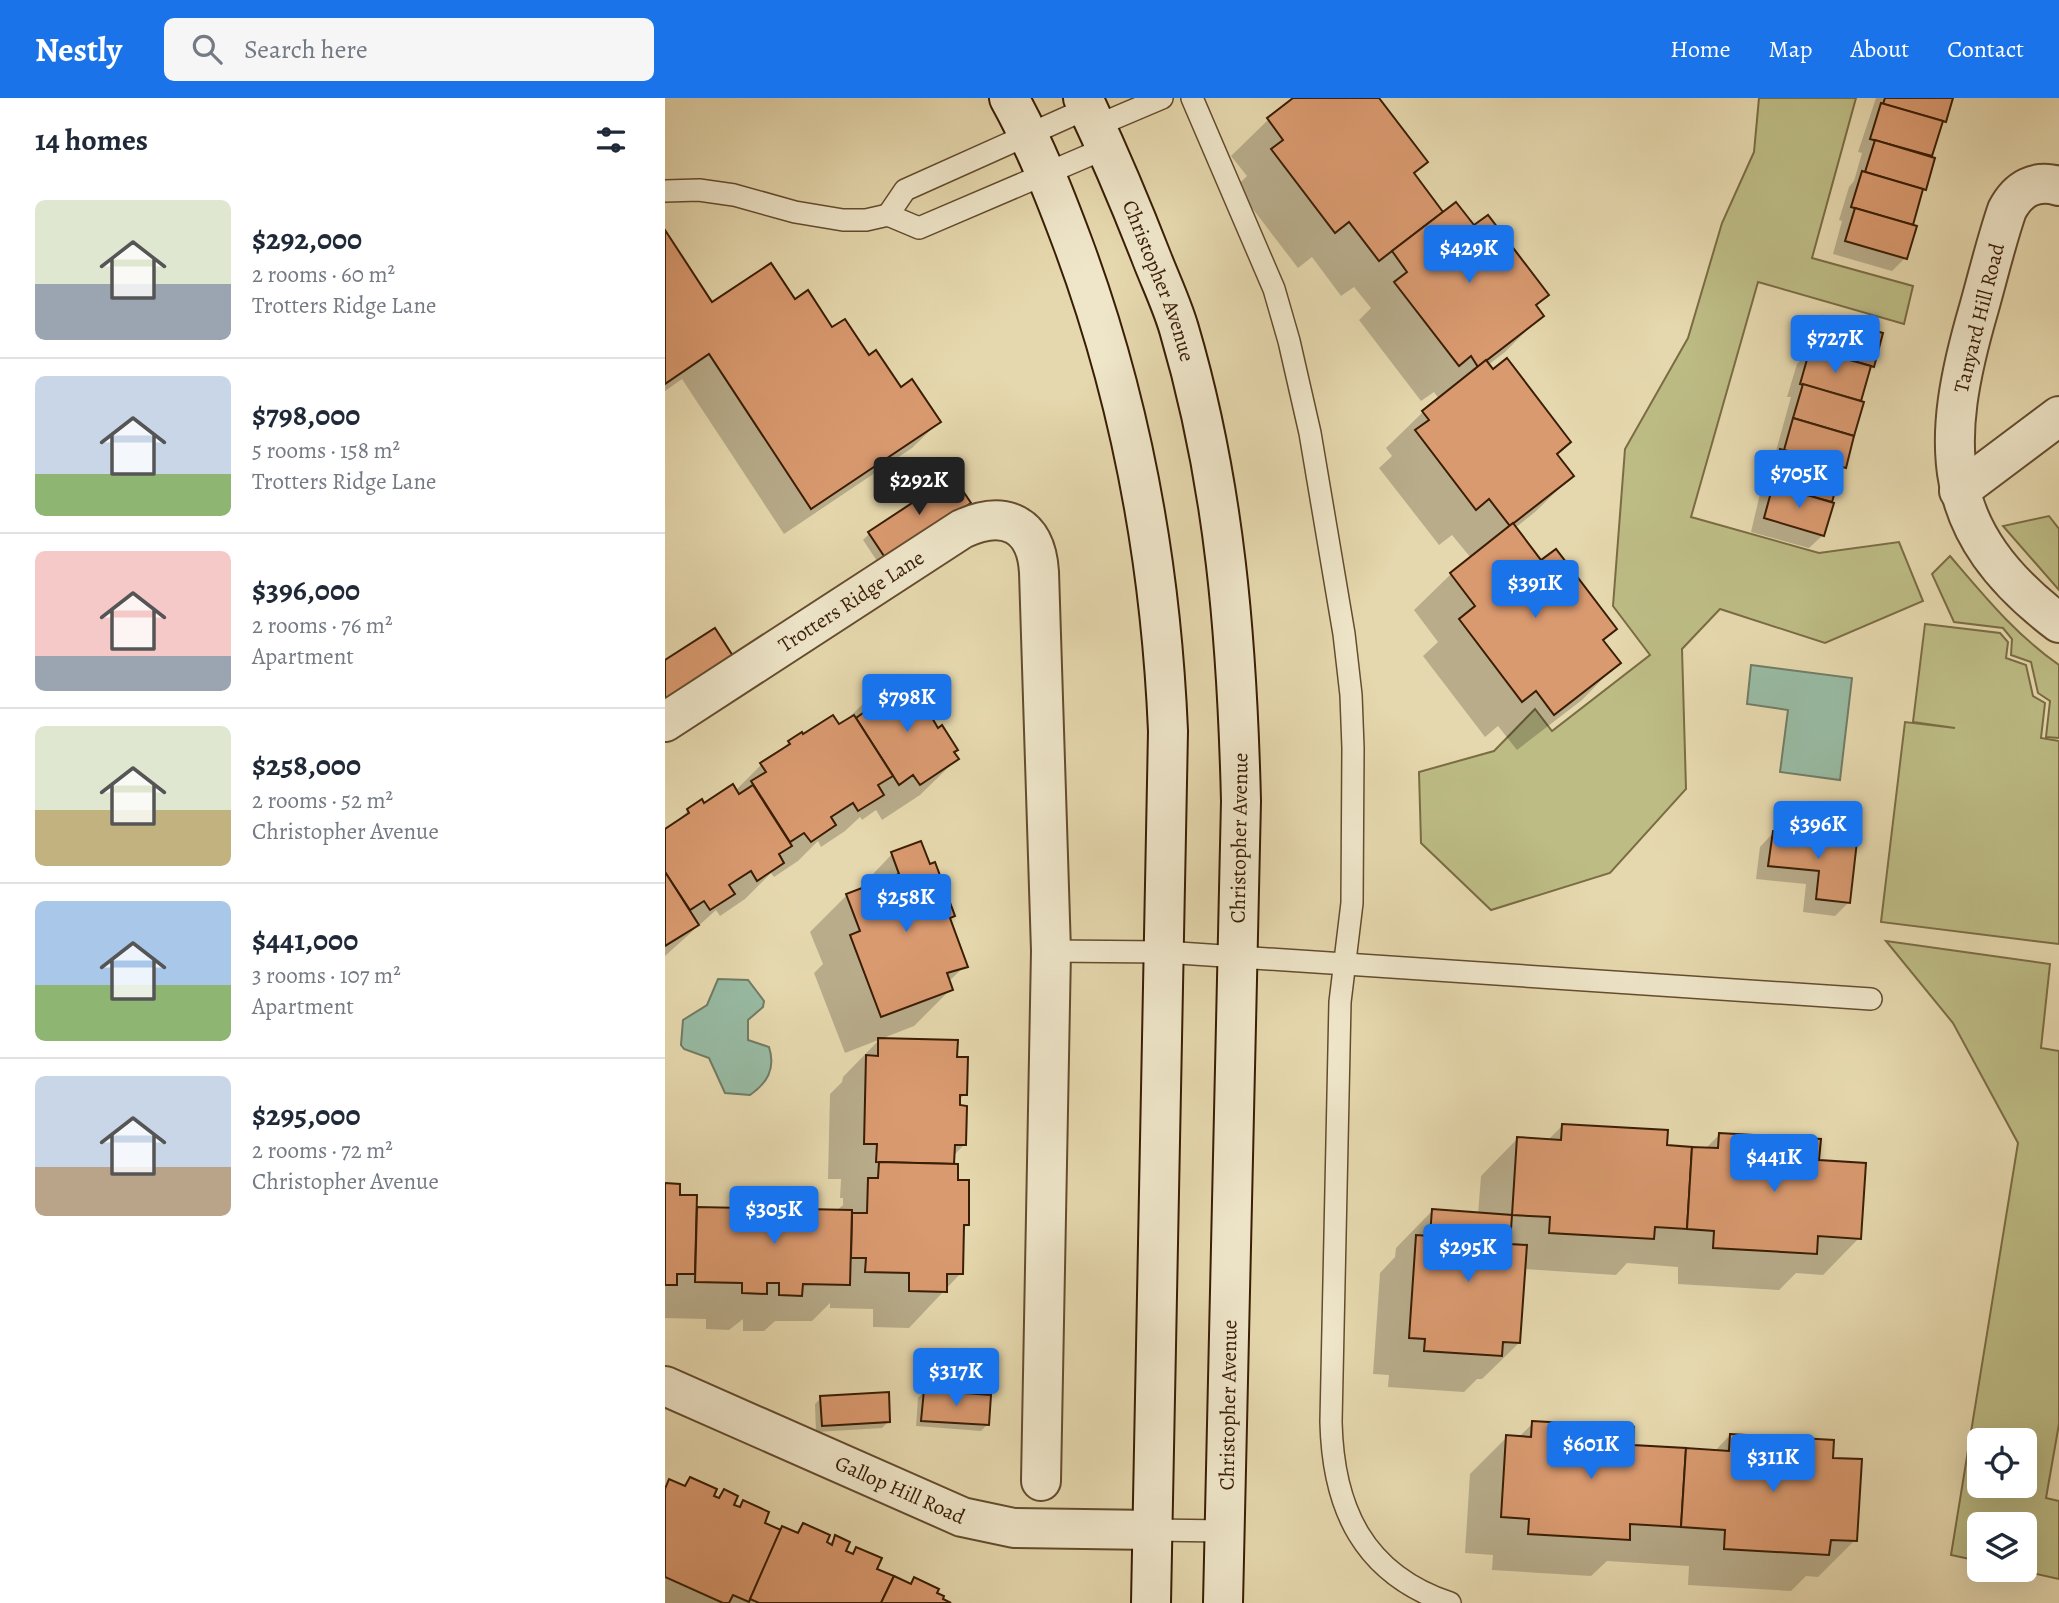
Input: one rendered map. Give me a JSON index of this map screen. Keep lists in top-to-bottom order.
{
  "streets": {
    "street": [
      "Christopher Avenue",
      "Tanyard Hill Road",
      "Trotters Ridge Lane",
      "Gallop Hill Road"
    ]
  },
  "page": {
    "header": "Nestly",
    "search": "Search here",
    "nav": [
      "Home",
      "Map",
      "About",
      "Contact"
    ],
    "heading": "14 homes",
    "list": [
      {
        "name": "$292,000",
        "note": "2 rooms · 60 m² · Trotters Ridge Lane"
      },
      {
        "name": "$798,000",
        "note": "5 rooms · 158 m² · Trotters Ridge Lane"
      },
      {
        "name": "$396,000",
        "note": "2 rooms · 76 m² · Apartment"
      },
      {
        "name": "$258,000",
        "note": "2 rooms · 52 m² · Christopher Avenue"
      },
      {
        "name": "$441,000",
        "note": "3 rooms · 107 m² · Apartment"
      },
      {
        "name": "$295,000",
        "note": "2 rooms · 72 m² · Christopher Avenue"
      }
    ],
    "price": [
      "$429K",
      "$727K",
      "$705K",
      "$292K",
      "$391K",
      "$798K",
      "$396K",
      "$258K",
      "$441K",
      "$305K",
      "$295K",
      "$317K",
      "$601K",
      "$311K"
    ]
  }
}
